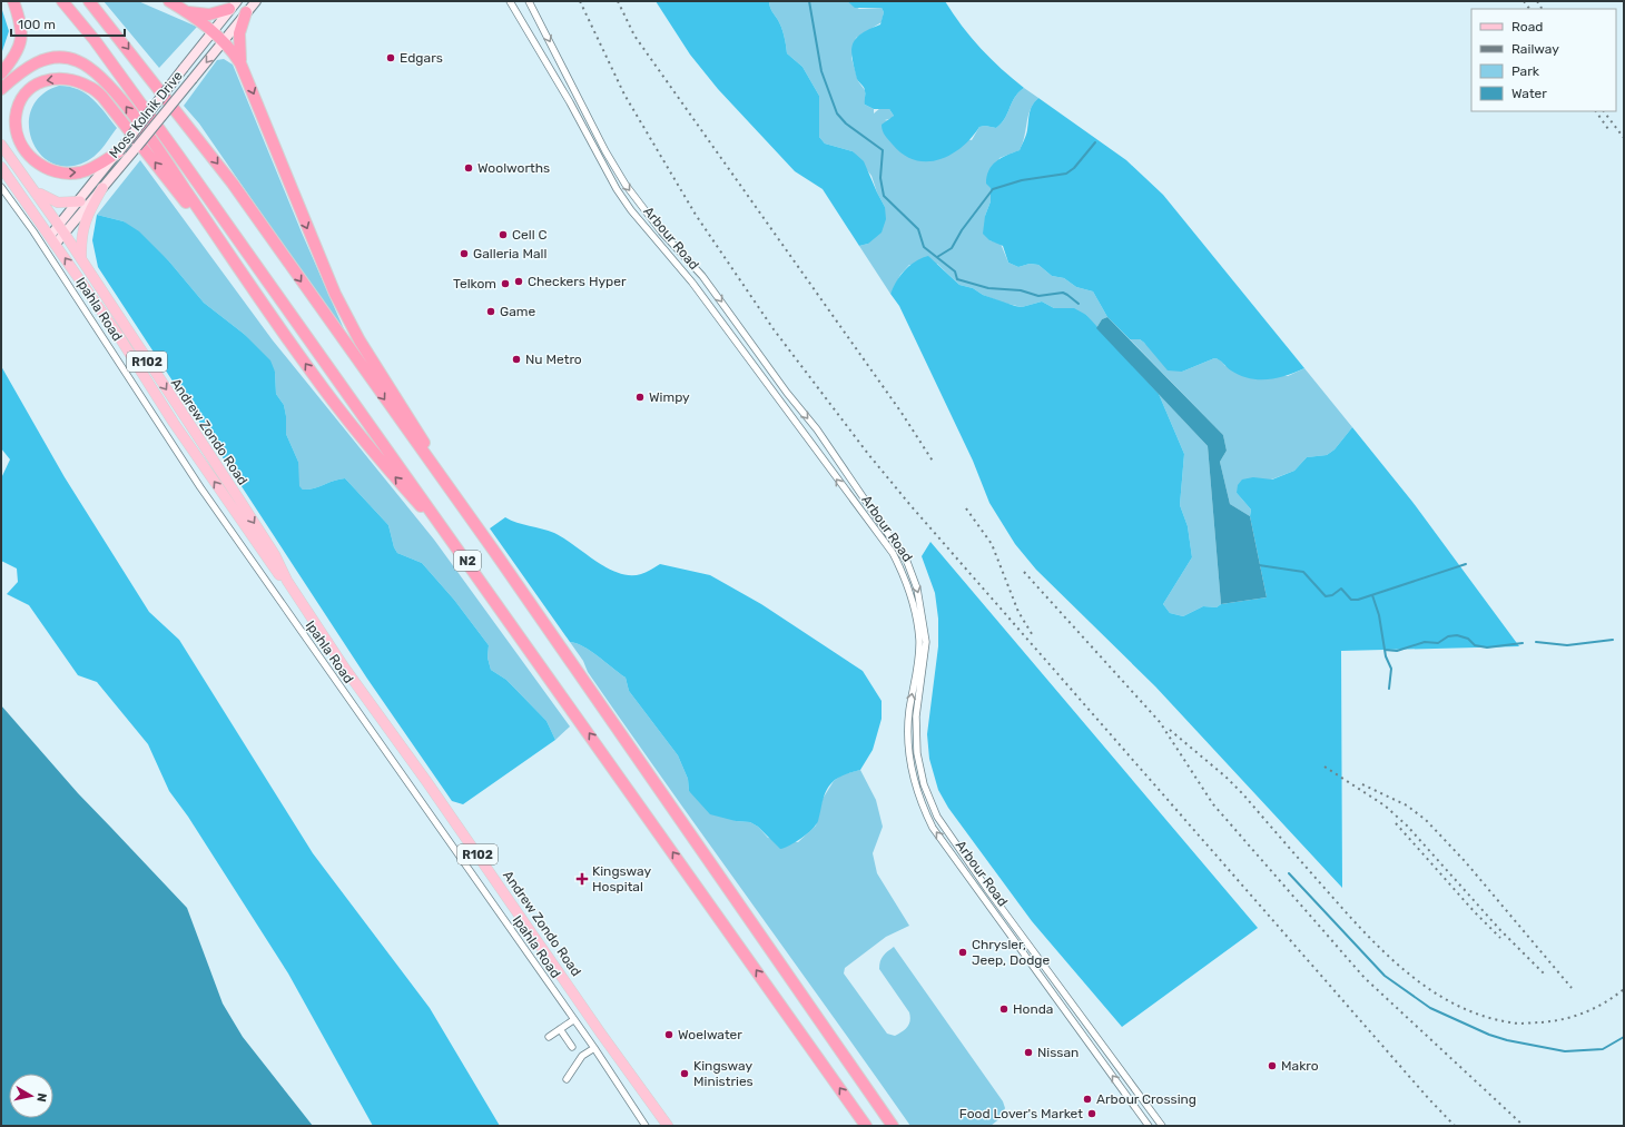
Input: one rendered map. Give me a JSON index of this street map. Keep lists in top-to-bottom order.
{
  "streets": {
    "highway": ["N2"],
    "main road": ["Moss Kolnik Drive", "R102", "Andrew Zondo Road"],
    "street": ["Arbour Road", "Ipahla Road"]
  },
  "crossings": [
    ["Moss Kolnik Drive", "Andrew Zondo Road"]
  ],
  "places": {
    "other": [
      "Edgars",
      "Woolworths",
      "Cell C",
      "Galleria Mall",
      "Checkers Hyper",
      "Telkom",
      "Game",
      "Nu Metro",
      "Wimpy",
      "Chrysler, Jeep, Dodge",
      "Honda",
      "Woelwater",
      "Nissan",
      "Makro",
      "Kingsway Ministries",
      "Arbour Crossing",
      "Food Lover's Market"
    ],
    "health": ["Kingsway Hospital"]
  },
  "legend": [
    "Road",
    "Railway",
    "Park",
    "Water"
  ],
  "scale_bar": "100 m",
  "north": "right"
}
